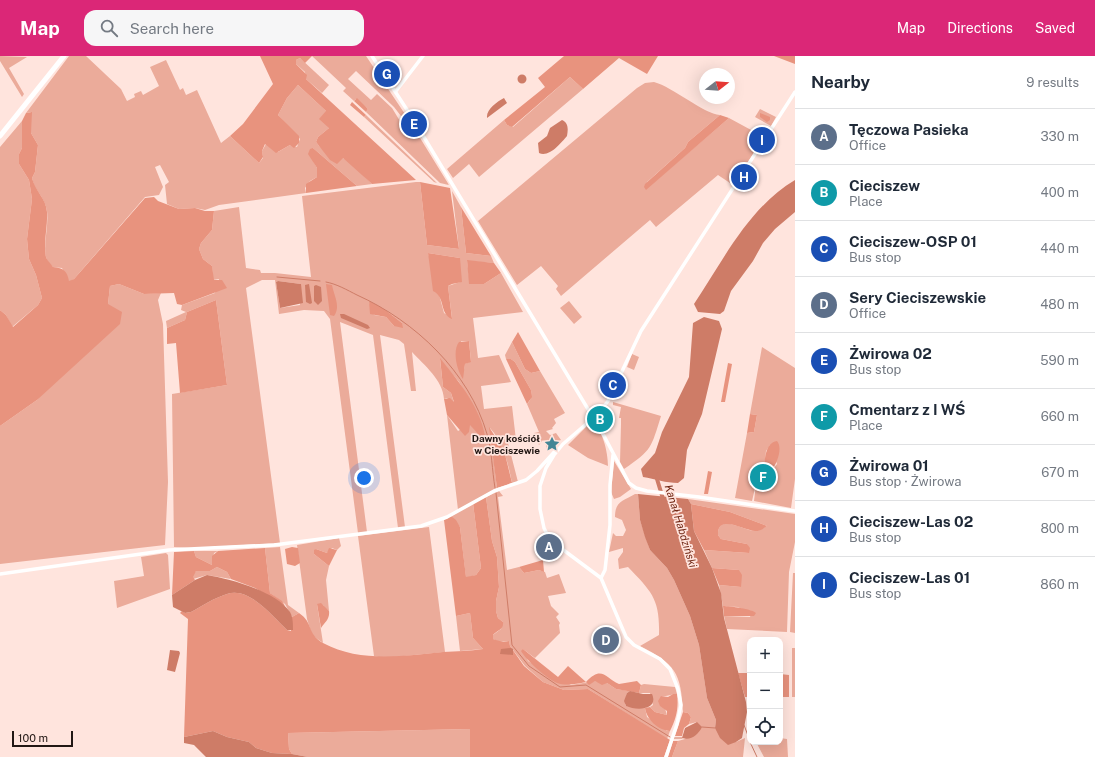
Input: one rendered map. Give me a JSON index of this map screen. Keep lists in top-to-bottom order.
{
  "water": ["Kanał Habdziński"],
  "places": {
    "place": ["Dawny kościół w Cieciszewie"]
  },
  "scale_bar": "100 m",
  "north": "right",
  "page": {
    "header": "Map",
    "search": "Search here",
    "nav": ["Map", "Directions", "Saved"],
    "heading": ["Nearby", "9 results"],
    "pins": [
      "G",
      "E",
      "I",
      "H",
      "C",
      "B",
      "F",
      "A",
      "D"
    ],
    "list": [
      {
        "mark": "A",
        "name": "Tęczowa Pasieka",
        "note": "Office",
        "value": "330 m"
      },
      {
        "mark": "B",
        "name": "Cieciszew",
        "note": "Place",
        "value": "400 m"
      },
      {
        "mark": "C",
        "name": "Cieciszew-OSP 01",
        "note": "Bus stop",
        "value": "440 m"
      },
      {
        "mark": "D",
        "name": "Sery Cieciszewskie",
        "note": "Office",
        "value": "480 m"
      },
      {
        "mark": "E",
        "name": "Żwirowa 02",
        "note": "Bus stop",
        "value": "590 m"
      },
      {
        "mark": "F",
        "name": "Cmentarz z I WŚ",
        "note": "Place",
        "value": "660 m"
      },
      {
        "mark": "G",
        "name": "Żwirowa 01",
        "note": "Bus stop · Żwirowa",
        "value": "670 m"
      },
      {
        "mark": "H",
        "name": "Cieciszew-Las 02",
        "note": "Bus stop",
        "value": "800 m"
      },
      {
        "mark": "I",
        "name": "Cieciszew-Las 01",
        "note": "Bus stop",
        "value": "860 m"
      }
    ],
    "map_buttons": ["+", "−"],
    "scale": "100 m"
  }
}
